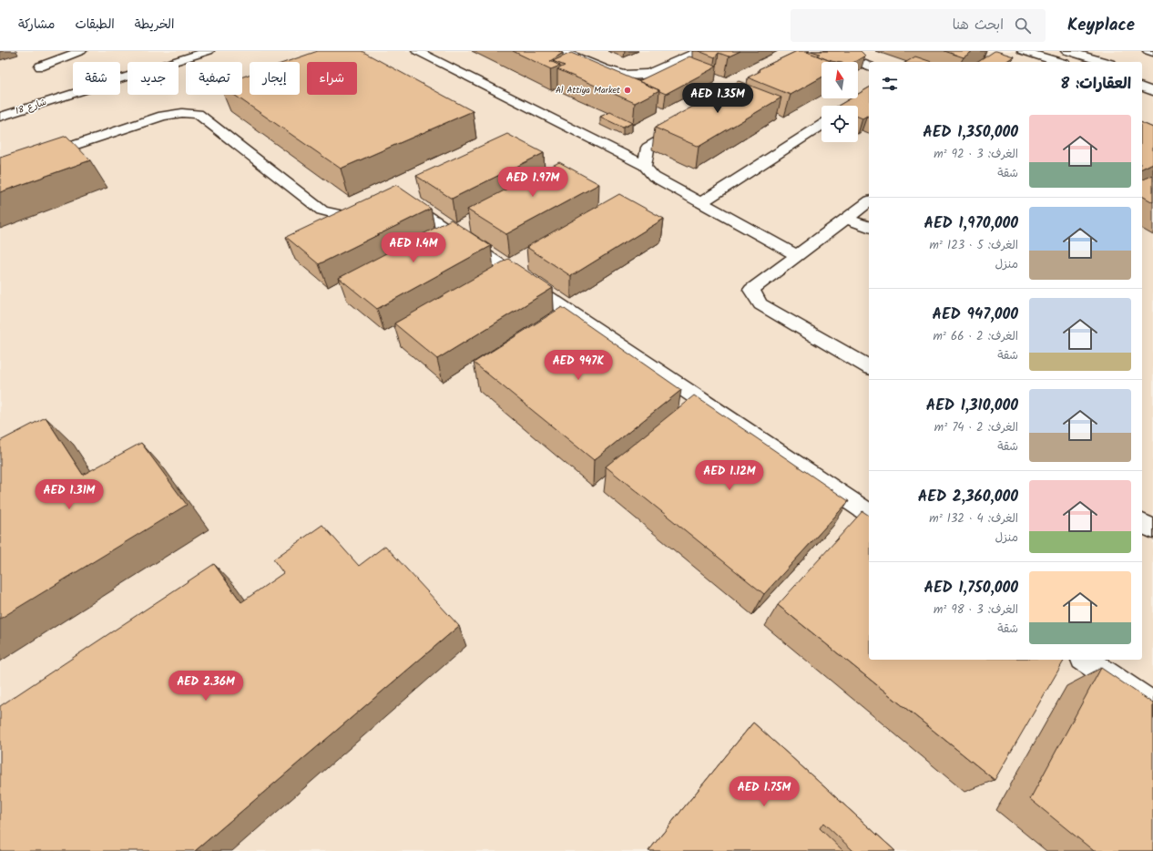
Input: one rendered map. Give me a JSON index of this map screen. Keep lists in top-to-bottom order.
{
  "streets": {
    "street": ["شارع 18"]
  },
  "places": ["Al Attiya Market"],
  "north": "top",
  "page": {
    "header": "Keyplace",
    "search": "ابحث هنا",
    "nav": ["الخريطة", "الطبقات", "مشاركة"],
    "chip": [
      "شراء",
      "إيجار",
      "تصفية",
      "جديد",
      "شقة"
    ],
    "heading": "العقارات: 8",
    "price": [
      "AED 1.35M",
      "AED 1.97M",
      "AED 1.4M",
      "AED 947K",
      "AED 1.12M",
      "AED 1.31M",
      "AED 2.36M",
      "AED 1.75M"
    ],
    "list": [
      {
        "name": "AED 1,350,000",
        "note": "الغرف: 3 · 92 m² · شقة"
      },
      {
        "name": "AED 1,970,000",
        "note": "الغرف: 5 · 123 m² · منزل"
      },
      {
        "name": "AED 947,000",
        "note": "الغرف: 2 · 66 m² · شقة"
      },
      {
        "name": "AED 1,310,000",
        "note": "الغرف: 2 · 74 m² · شقة"
      },
      {
        "name": "AED 2,360,000",
        "note": "الغرف: 4 · 132 m² · منزل"
      },
      {
        "name": "AED 1,750,000",
        "note": "الغرف: 3 · 98 m² · شقة"
      }
    ]
  }
}
